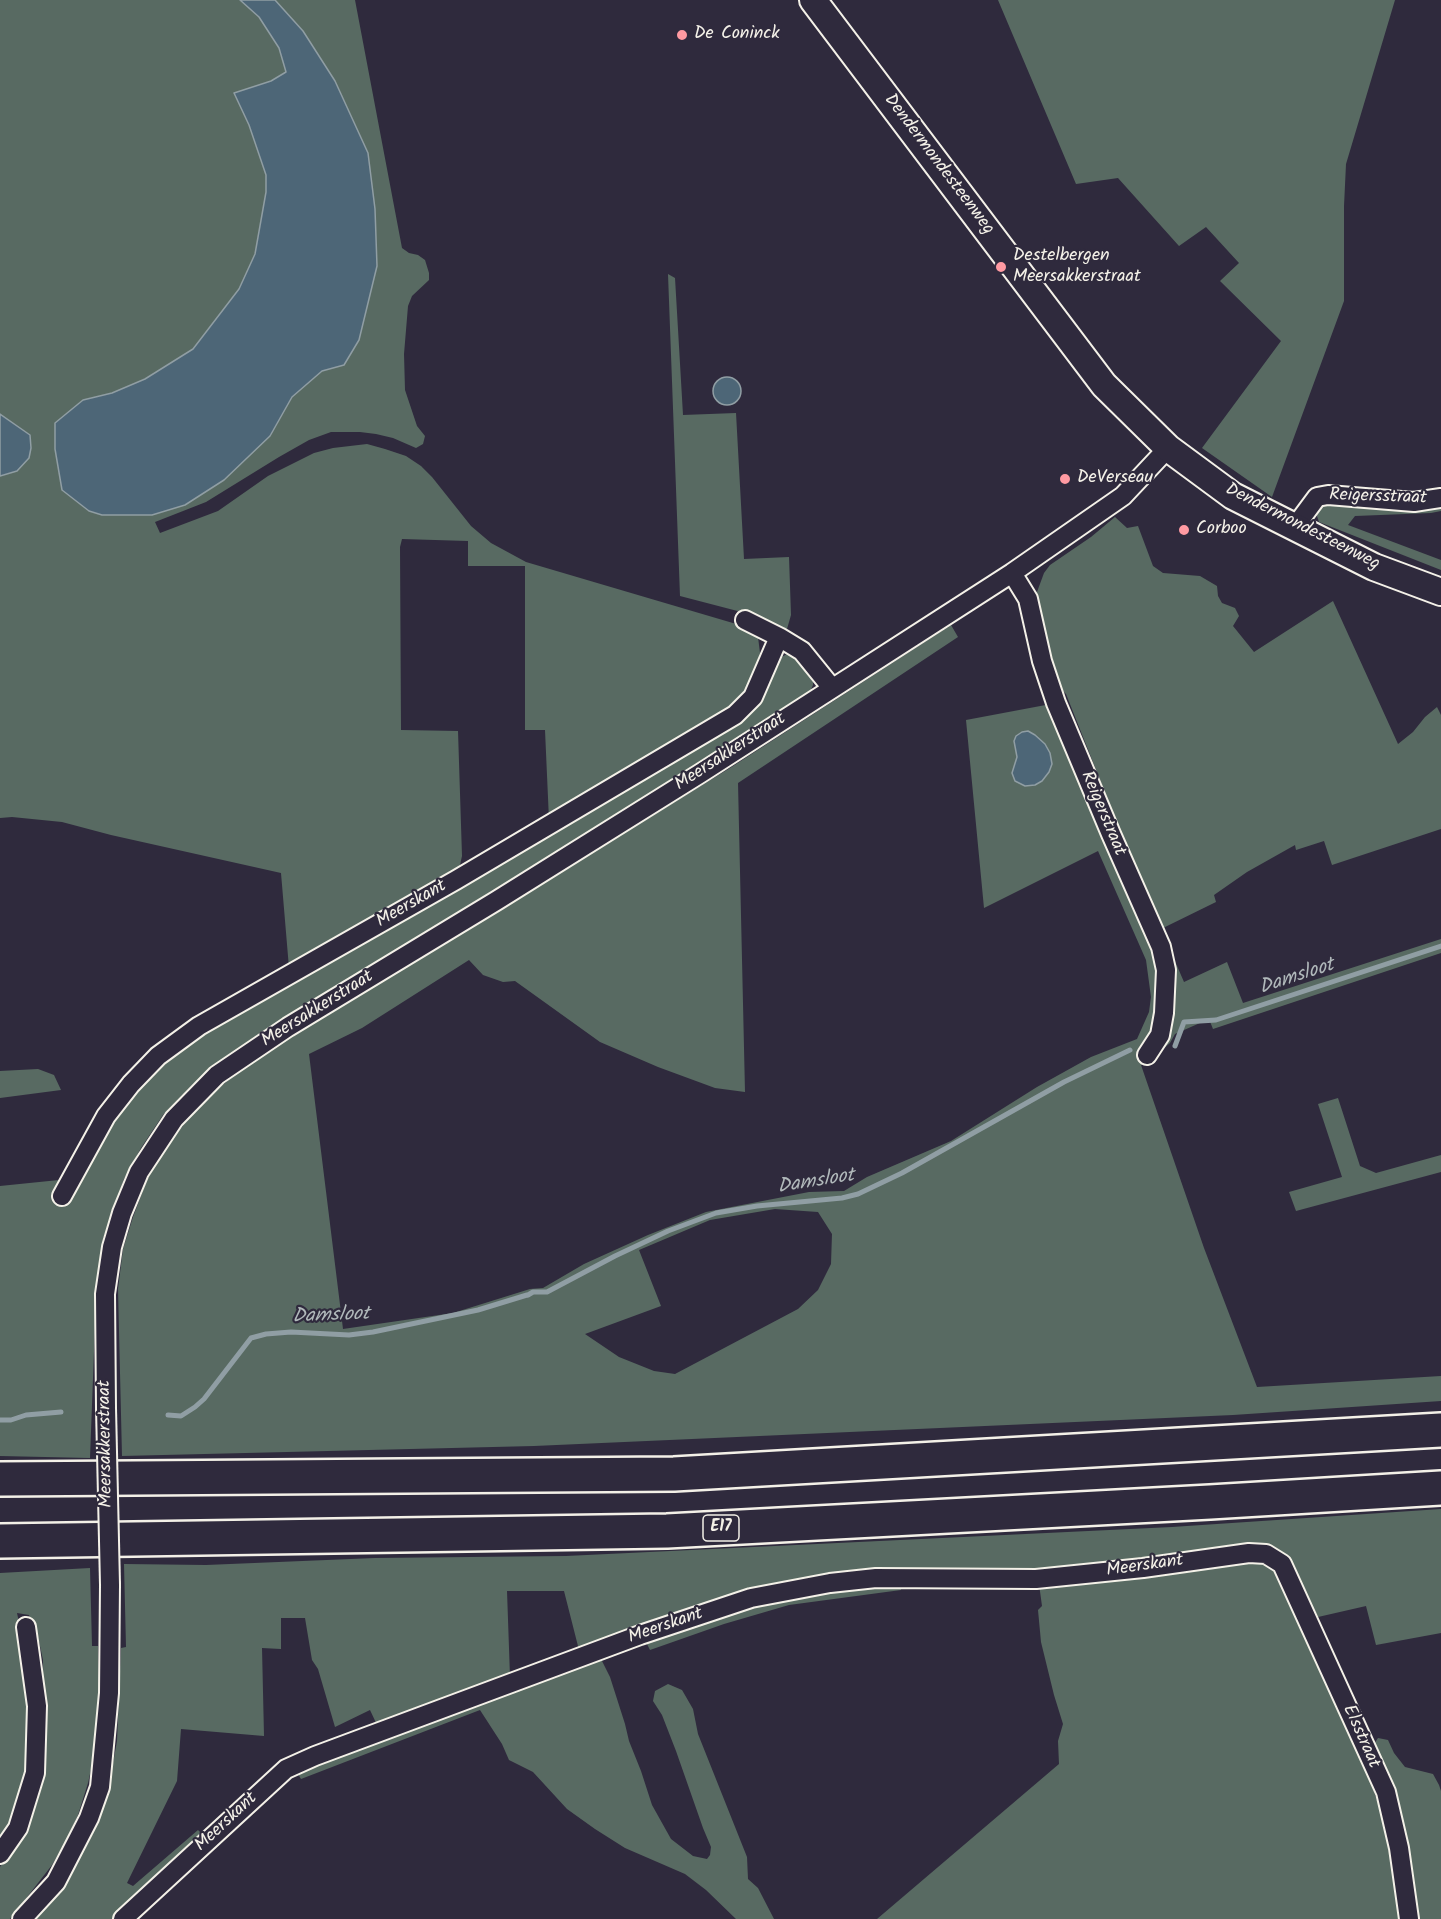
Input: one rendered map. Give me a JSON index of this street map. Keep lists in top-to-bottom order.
{
  "streets": {
    "highway": ["E17"],
    "main road": ["Dendermondesteenweg"],
    "street": [
      "Reigersstraat",
      "Meersakkerstraat",
      "Reigerstraat",
      "Meerskant",
      "Elsstraat"
    ]
  },
  "crossings": [
    ["Dendermondesteenweg", "Reigersstraat"],
    ["Dendermondesteenweg", "Meersakkerstraat"],
    ["Meersakkerstraat", "Reigerstraat"],
    ["Meerskant", "Elsstraat"]
  ],
  "water": ["Damsloot"],
  "places": [
    "De Coninck",
    "Destelbergen Meersakkerstraat",
    "DeVerseau",
    "Corboo"
  ]
}
